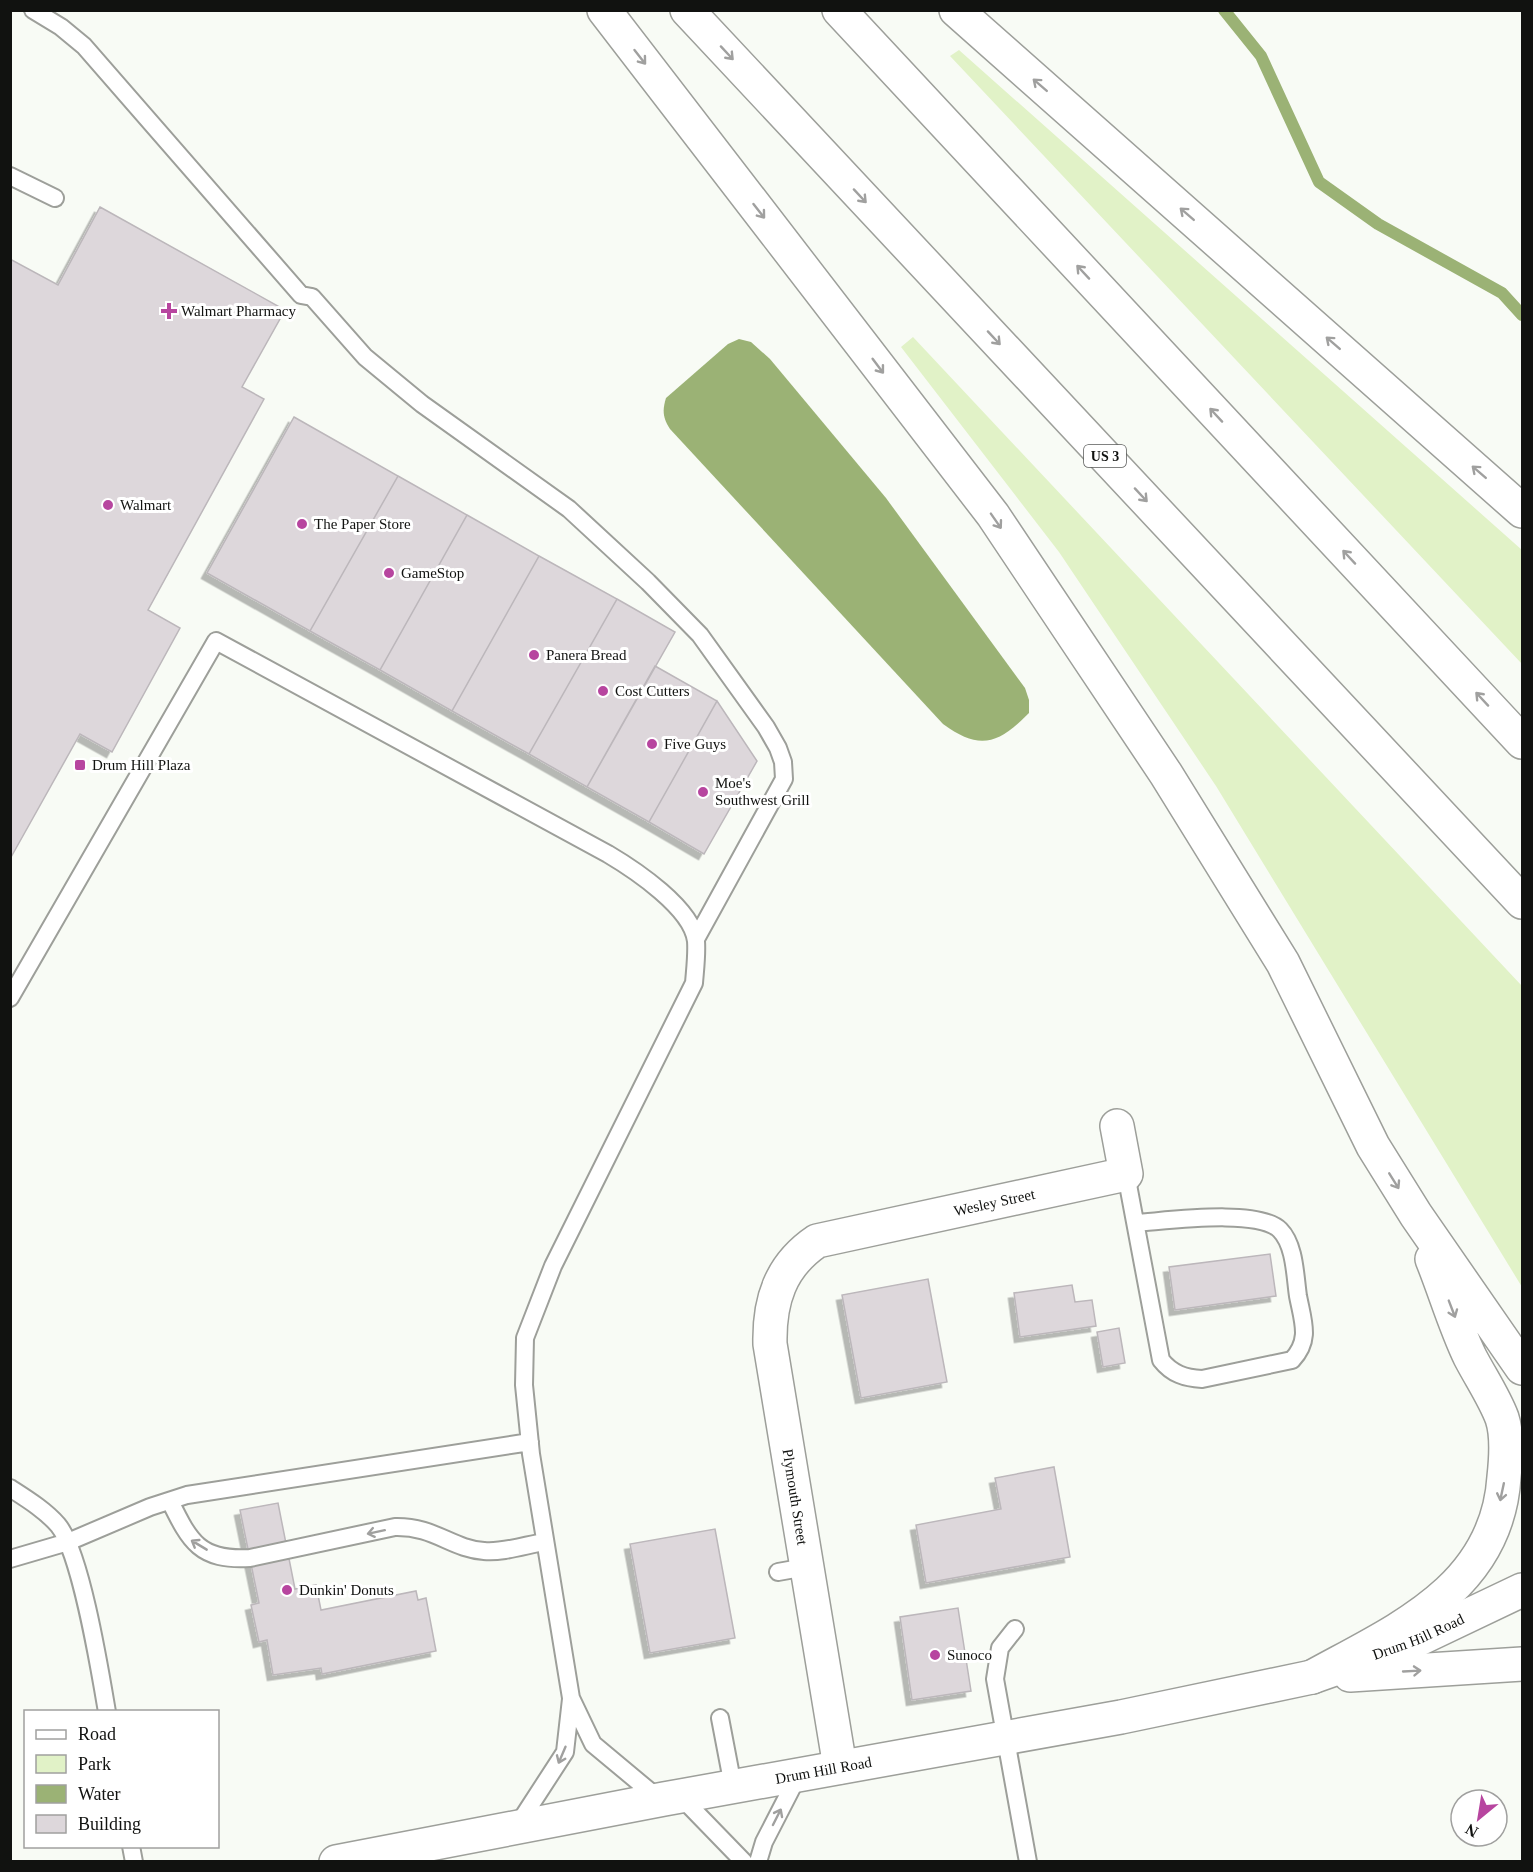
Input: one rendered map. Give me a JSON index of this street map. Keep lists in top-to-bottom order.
{
  "streets": {
    "main road": [
      "US 3",
      "Wesley Street",
      "Plymouth Street",
      "Drum Hill Road"
    ]
  },
  "crossings": [
    ["Wesley Street", "Plymouth Street"],
    ["Plymouth Street", "Drum Hill Road"]
  ],
  "places": {
    "health": ["Walmart Pharmacy"],
    "other": [
      "Walmart",
      "The Paper Store",
      "GameStop",
      "Panera Bread",
      "Cost Cutters",
      "Five Guys",
      "Moe's Southwest Grill",
      "Dunkin' Donuts",
      "Sunoco"
    ],
    "transit": ["Drum Hill Plaza"]
  },
  "legend": [
    "Road",
    "Park",
    "Water",
    "Building"
  ],
  "north": "bottom left"
}
